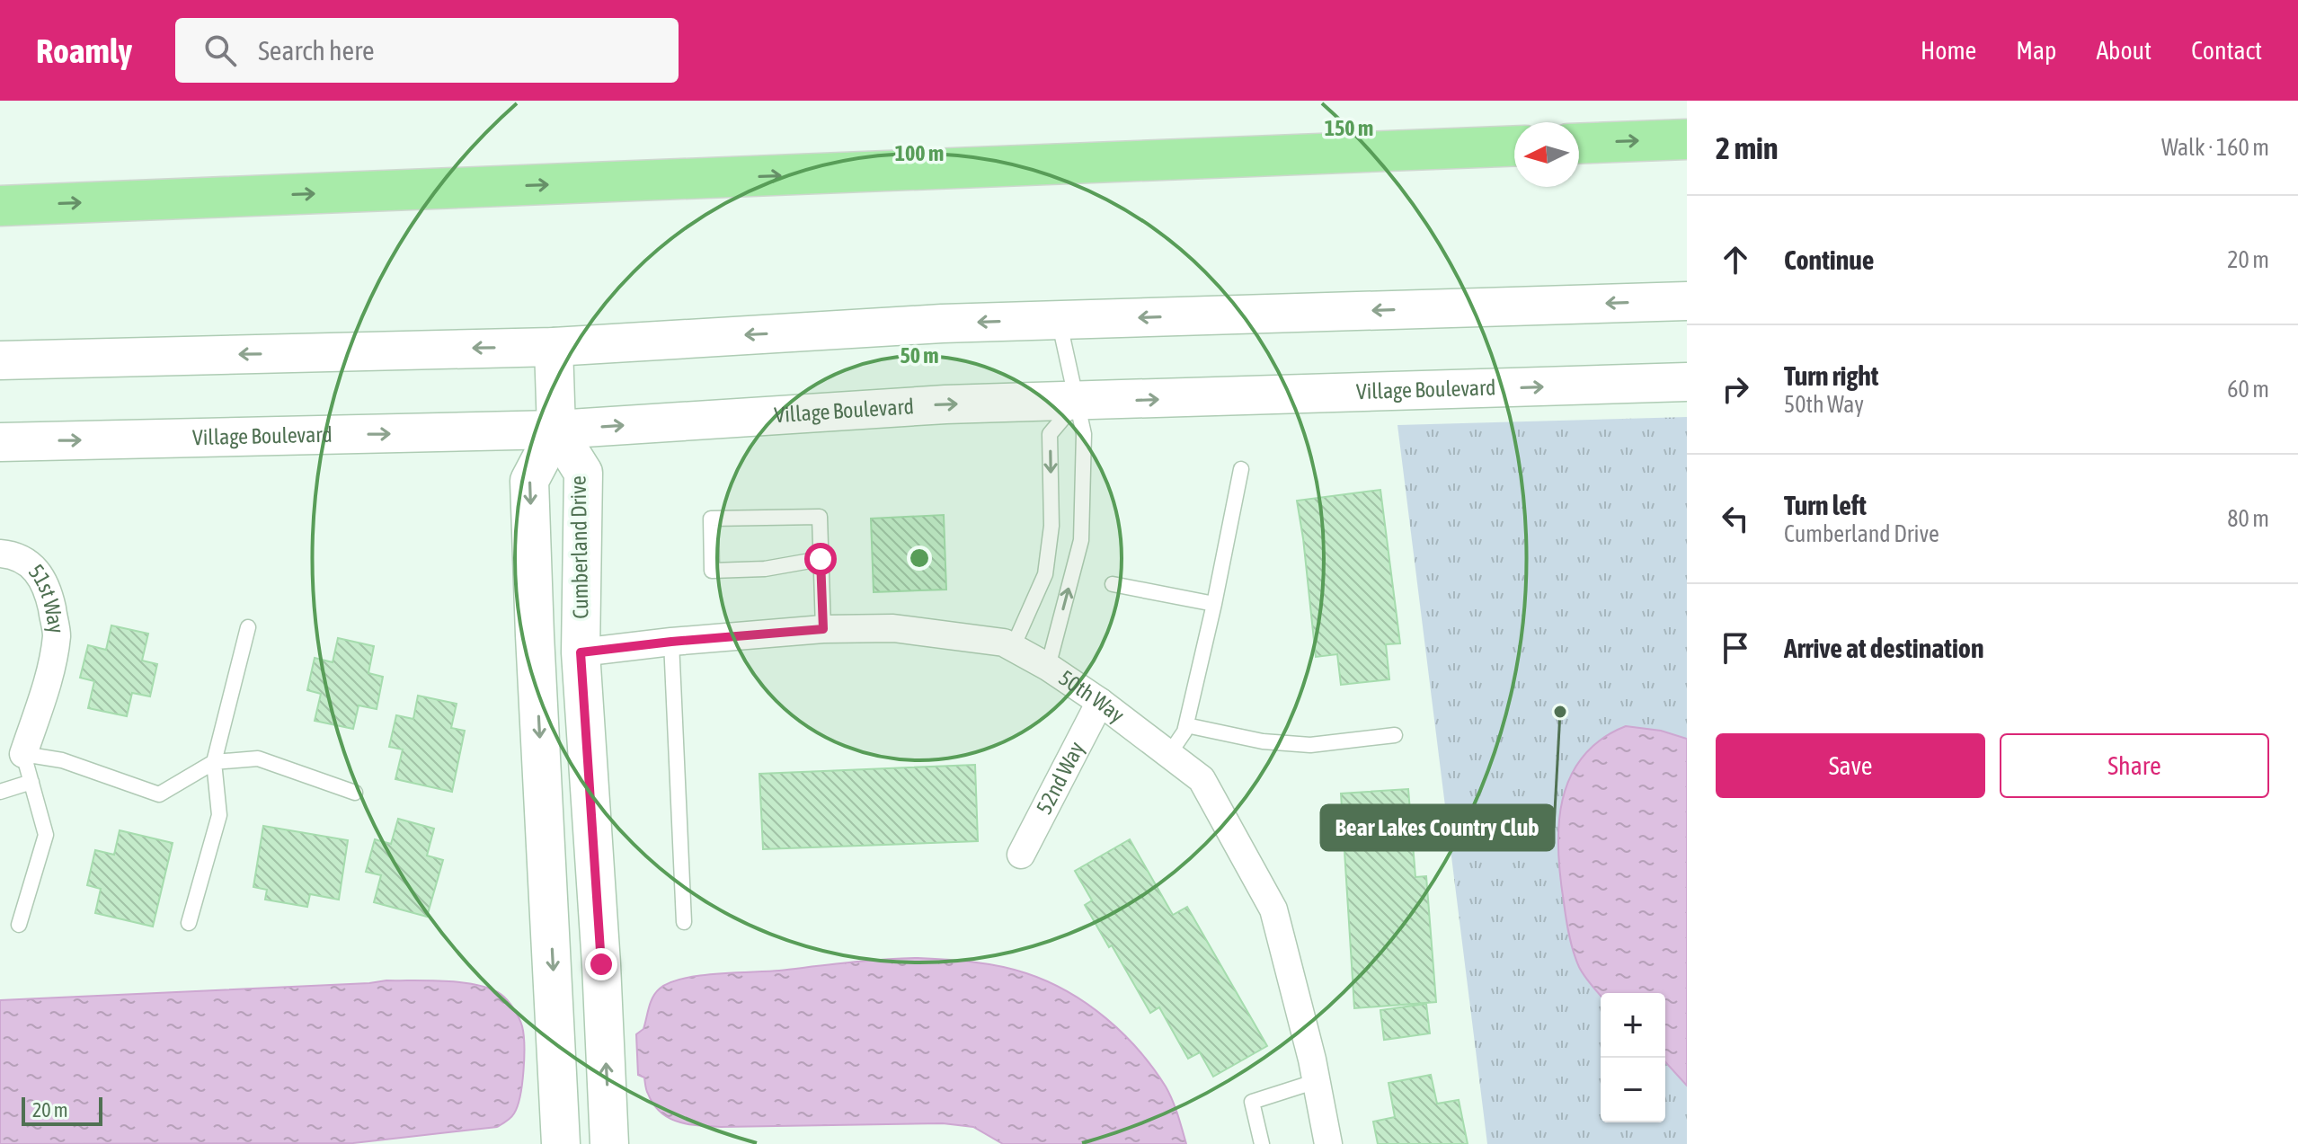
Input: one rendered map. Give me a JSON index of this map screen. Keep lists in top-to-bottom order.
{
  "streets": {
    "street": [
      "Village Boulevard",
      "Cumberland Drive",
      "51st Way",
      "50th Way",
      "52nd Way"
    ]
  },
  "crossings": [
    ["Village Boulevard", "Cumberland Drive"],
    ["Cumberland Drive", "50th Way"],
    ["50th Way", "52nd Way"]
  ],
  "places": ["Bear Lakes Country Club"],
  "scale_bar": "20 m",
  "north": "left",
  "page": {
    "header": "Roamly",
    "search": "Search here",
    "nav": [
      "Home",
      "Map",
      "About",
      "Contact"
    ],
    "heading": ["2 min", "Walk · 160 m"],
    "list": [
      ["Continue", "20 m"],
      ["Turn right", "50th Way", "60 m"],
      ["Turn left", "Cumberland Drive", "80 m"],
      "Arrive at destination"
    ],
    "buttons": ["Save", "Share"],
    "map_buttons": ["+", "−"],
    "scale": "20 m"
  },
  "rings": ["150 m", "100 m", "50 m"]
}
